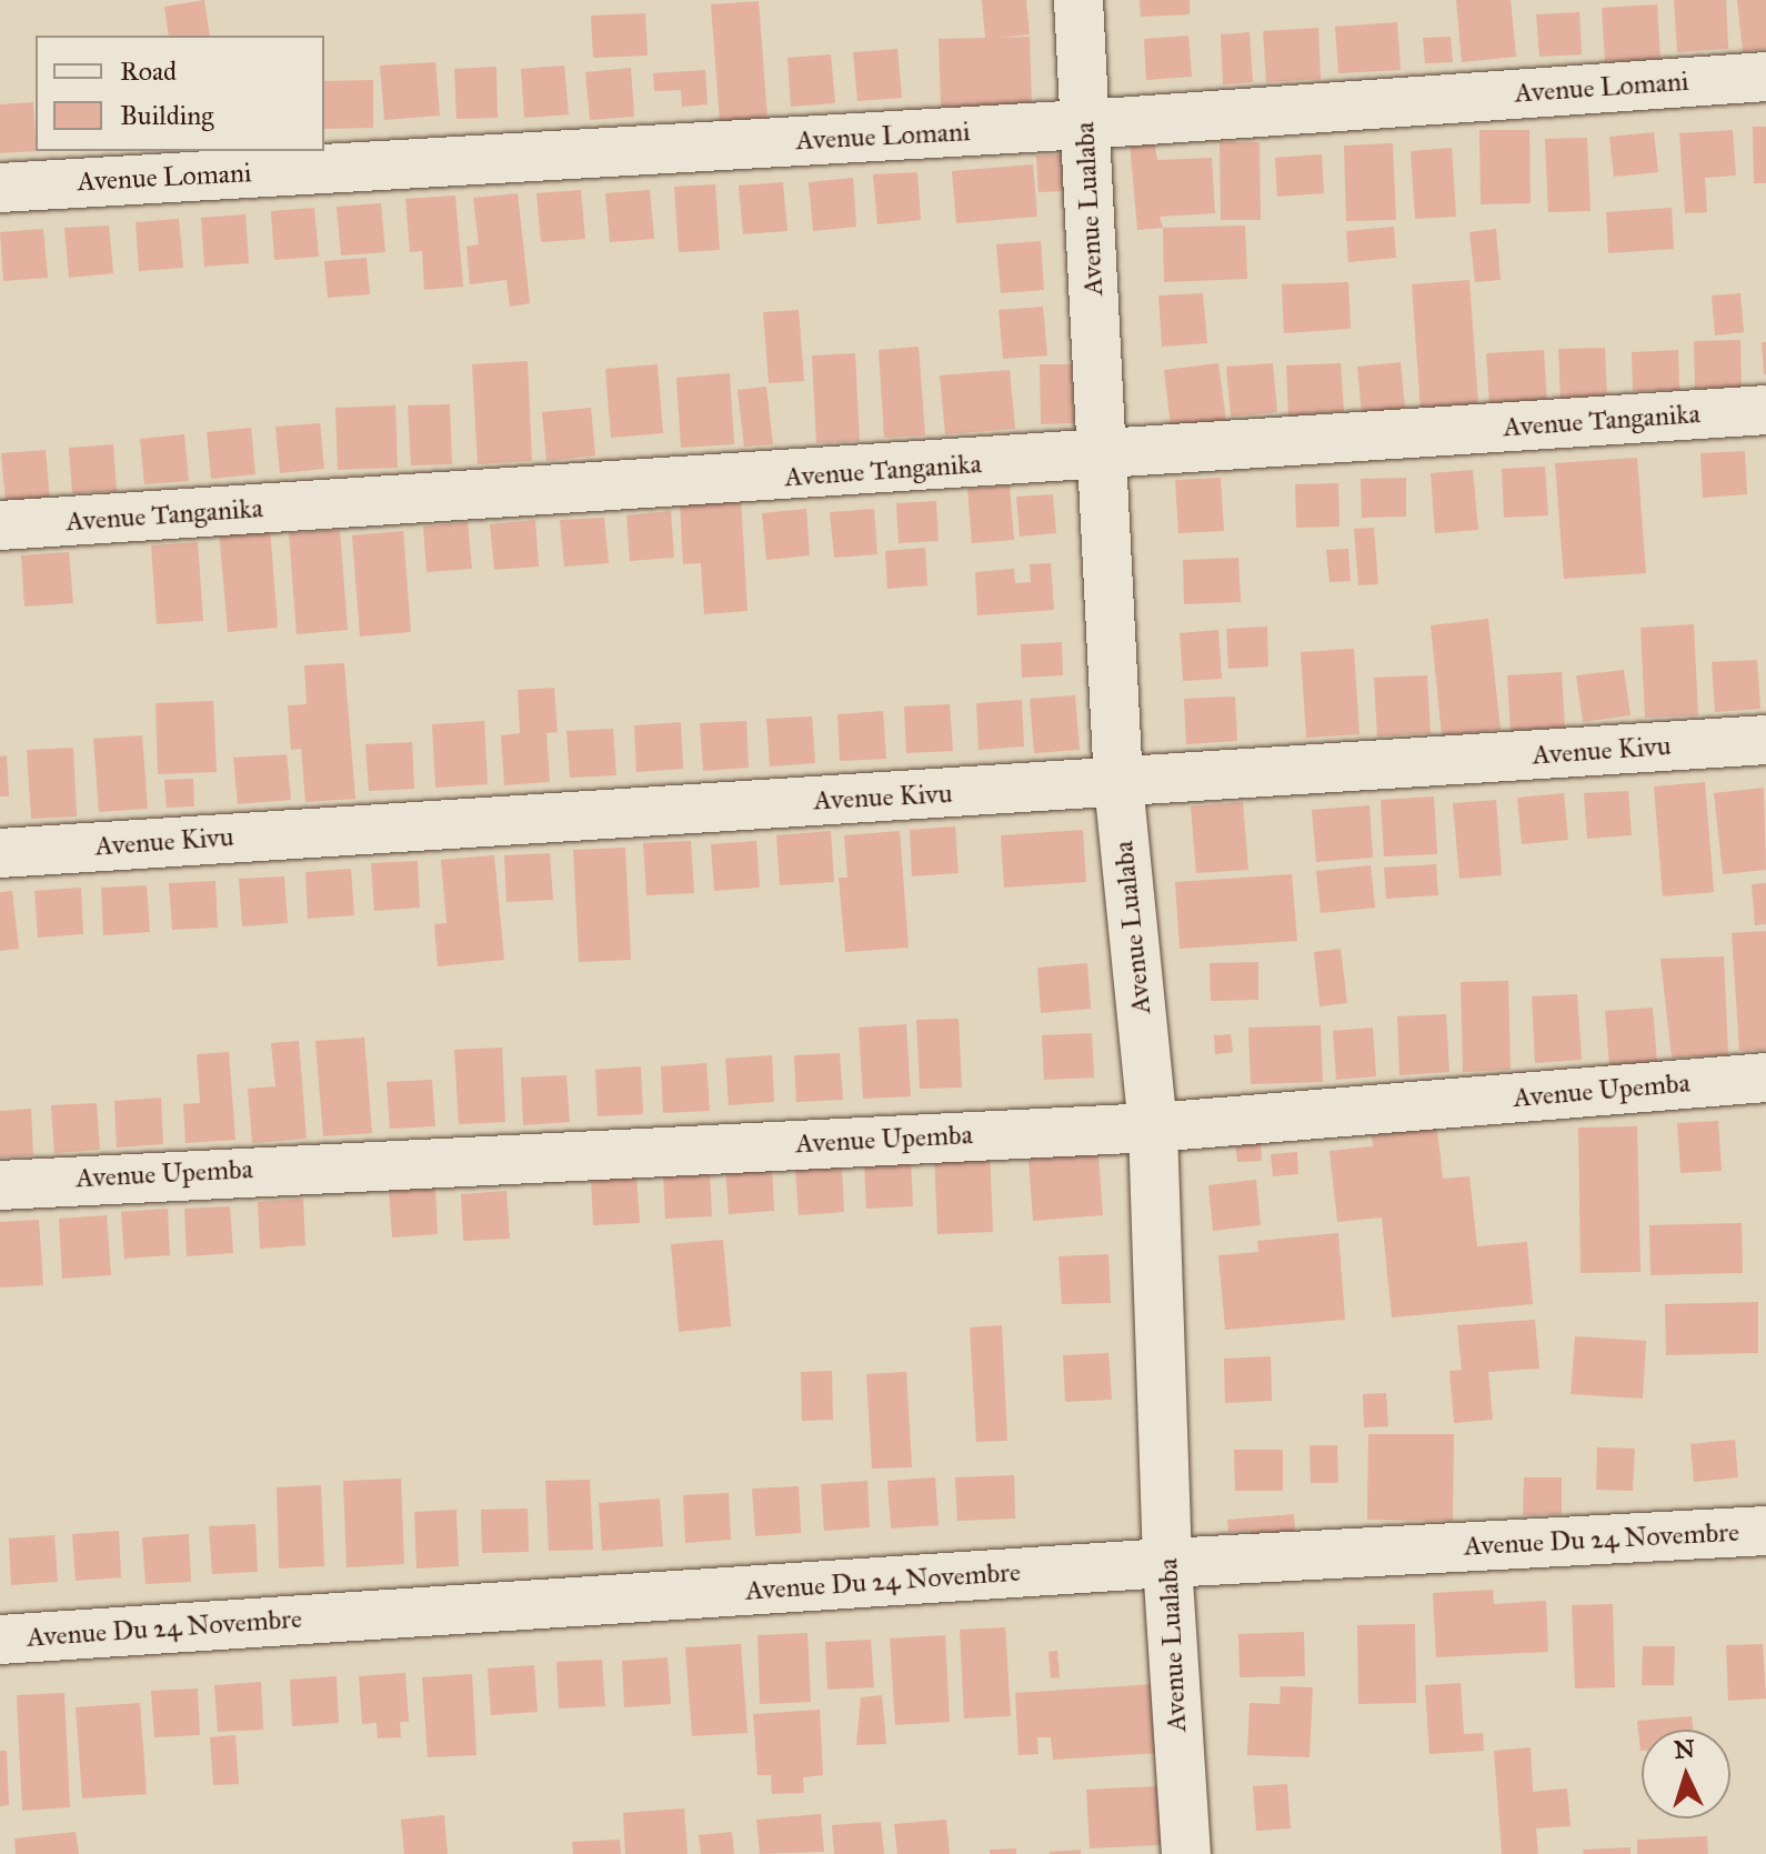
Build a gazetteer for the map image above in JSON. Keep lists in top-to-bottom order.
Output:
{
  "streets": {
    "street": [
      "Avenue Lomani",
      "Avenue Lualaba",
      "Avenue Tanganika",
      "Avenue Kivu",
      "Avenue Upemba",
      "Avenue Du 24 Novembre"
    ]
  },
  "crossings": [
    ["Avenue Lomani", "Avenue Lualaba"],
    ["Avenue Lualaba", "Avenue Tanganika"],
    ["Avenue Lualaba", "Avenue Kivu"],
    ["Avenue Lualaba", "Avenue Upemba"],
    ["Avenue Lualaba", "Avenue Du 24 Novembre"]
  ],
  "legend": ["Road", "Building"],
  "north": "top"
}
